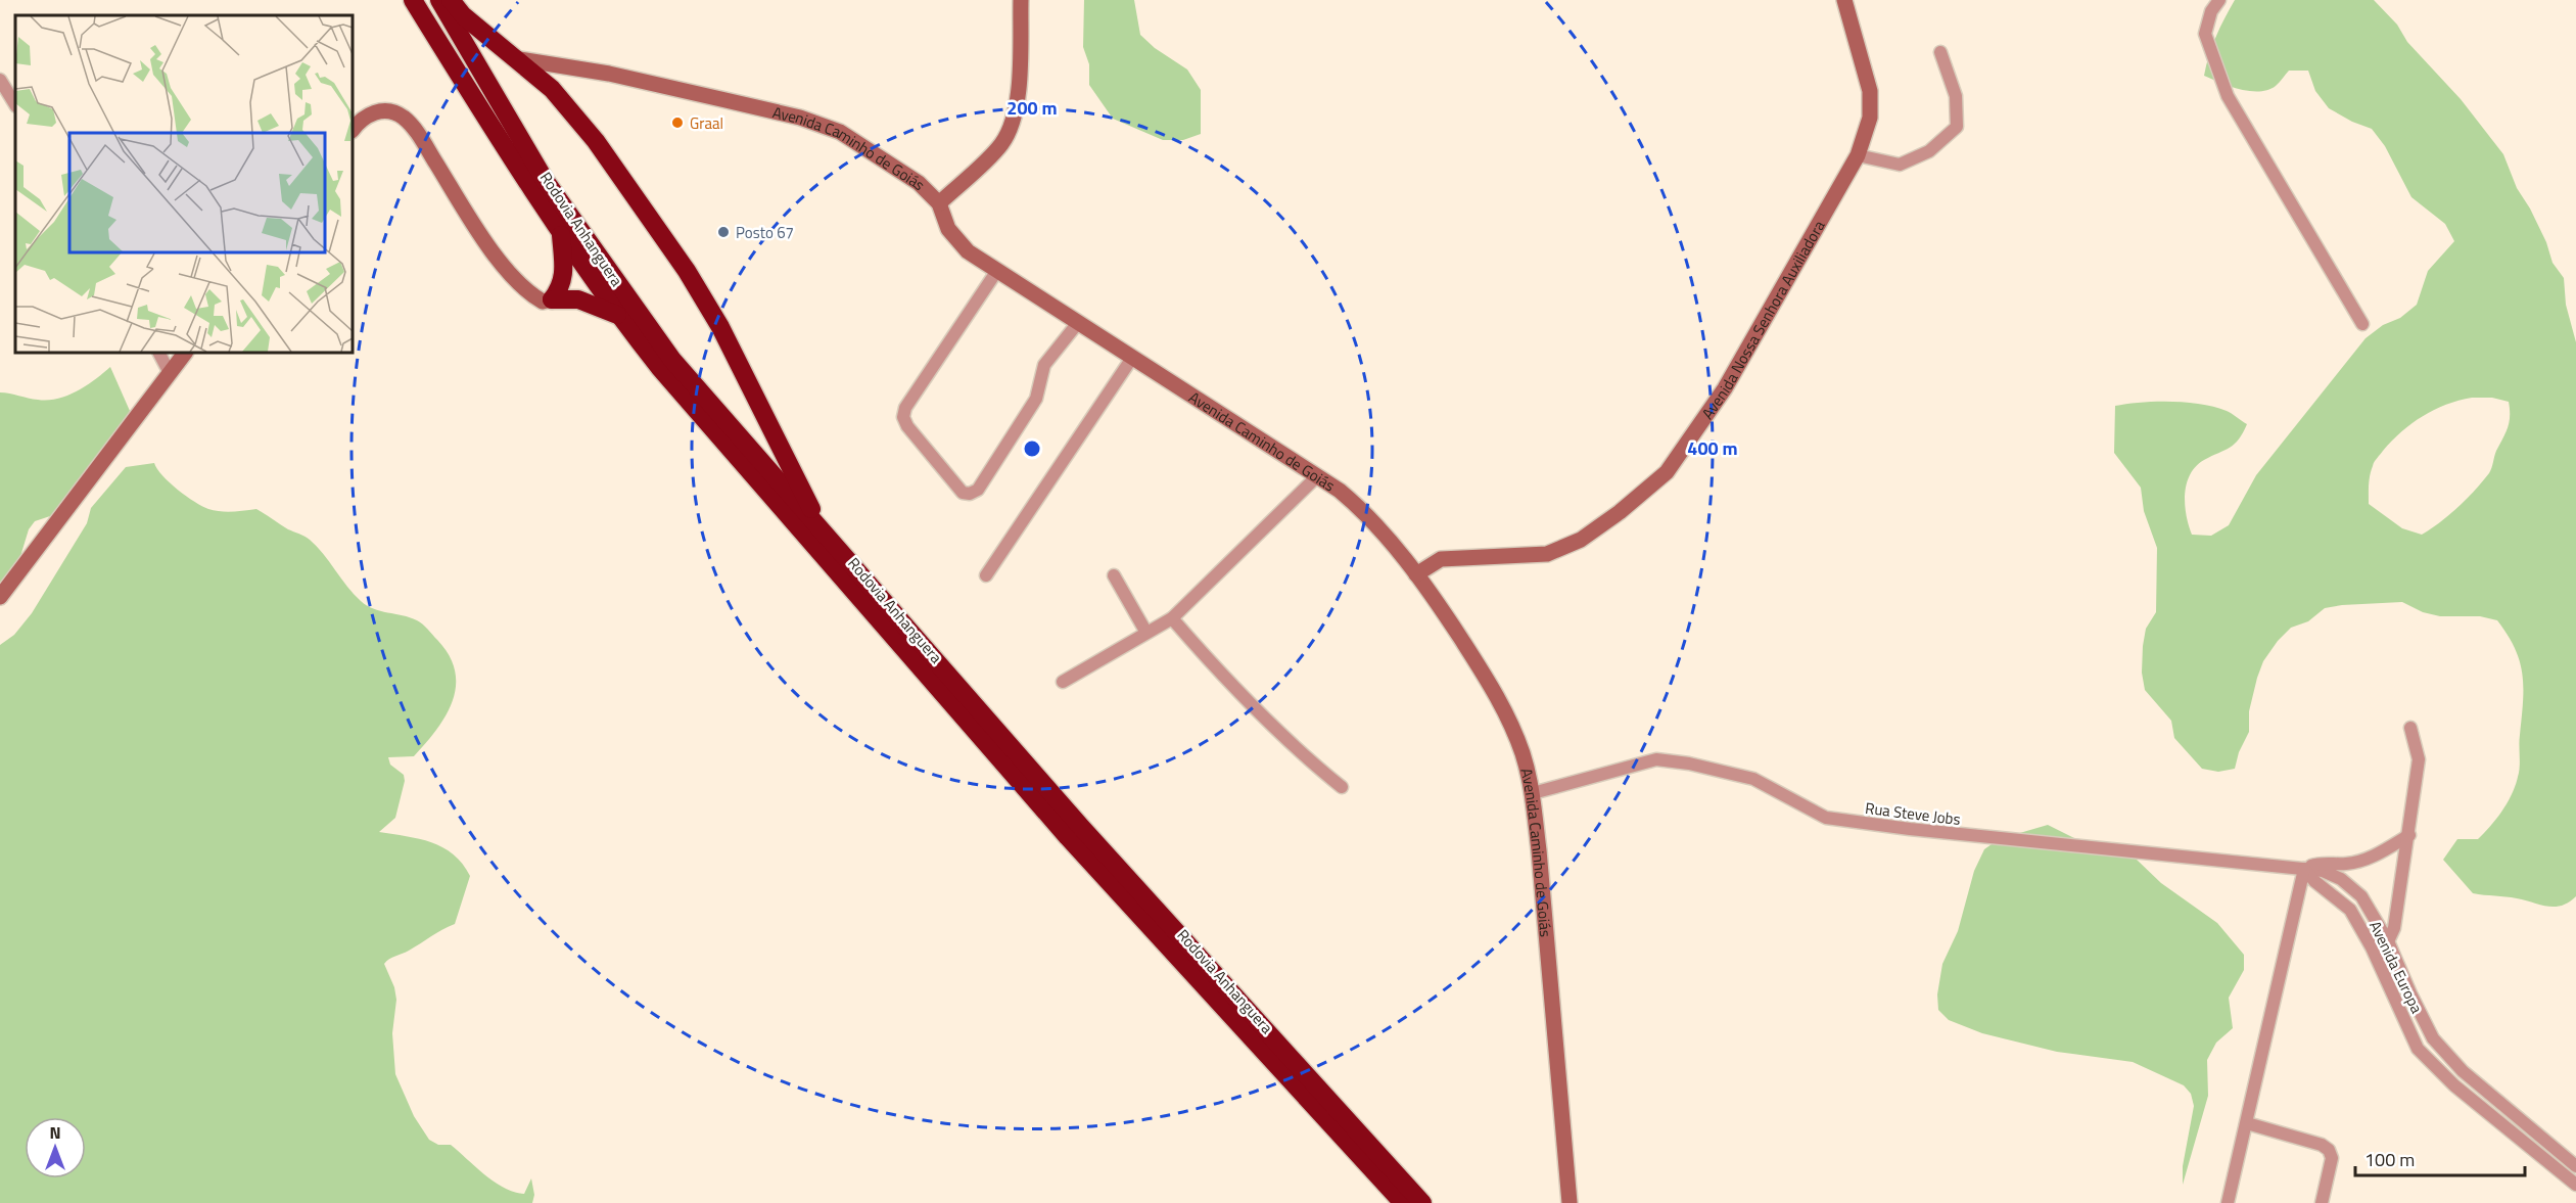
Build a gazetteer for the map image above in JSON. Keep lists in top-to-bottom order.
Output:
{
  "streets": {
    "highway": ["Rodovia Anhanguera"],
    "main road": ["Avenida Caminho de Goiás", "Avenida Nossa Senhora Auxiliadora"],
    "street": ["Rua Steve Jobs", "Avenida Europa"]
  },
  "crossings": [
    ["Avenida Caminho de Goiás", "Avenida Nossa Senhora Auxiliadora"],
    ["Avenida Caminho de Goiás", "Rua Steve Jobs"],
    ["Rua Steve Jobs", "Avenida Europa"]
  ],
  "places": ["Graal", "Posto 67"],
  "scale_bar": "100 m",
  "north": "top",
  "rings": ["200 m", "400 m"]
}
